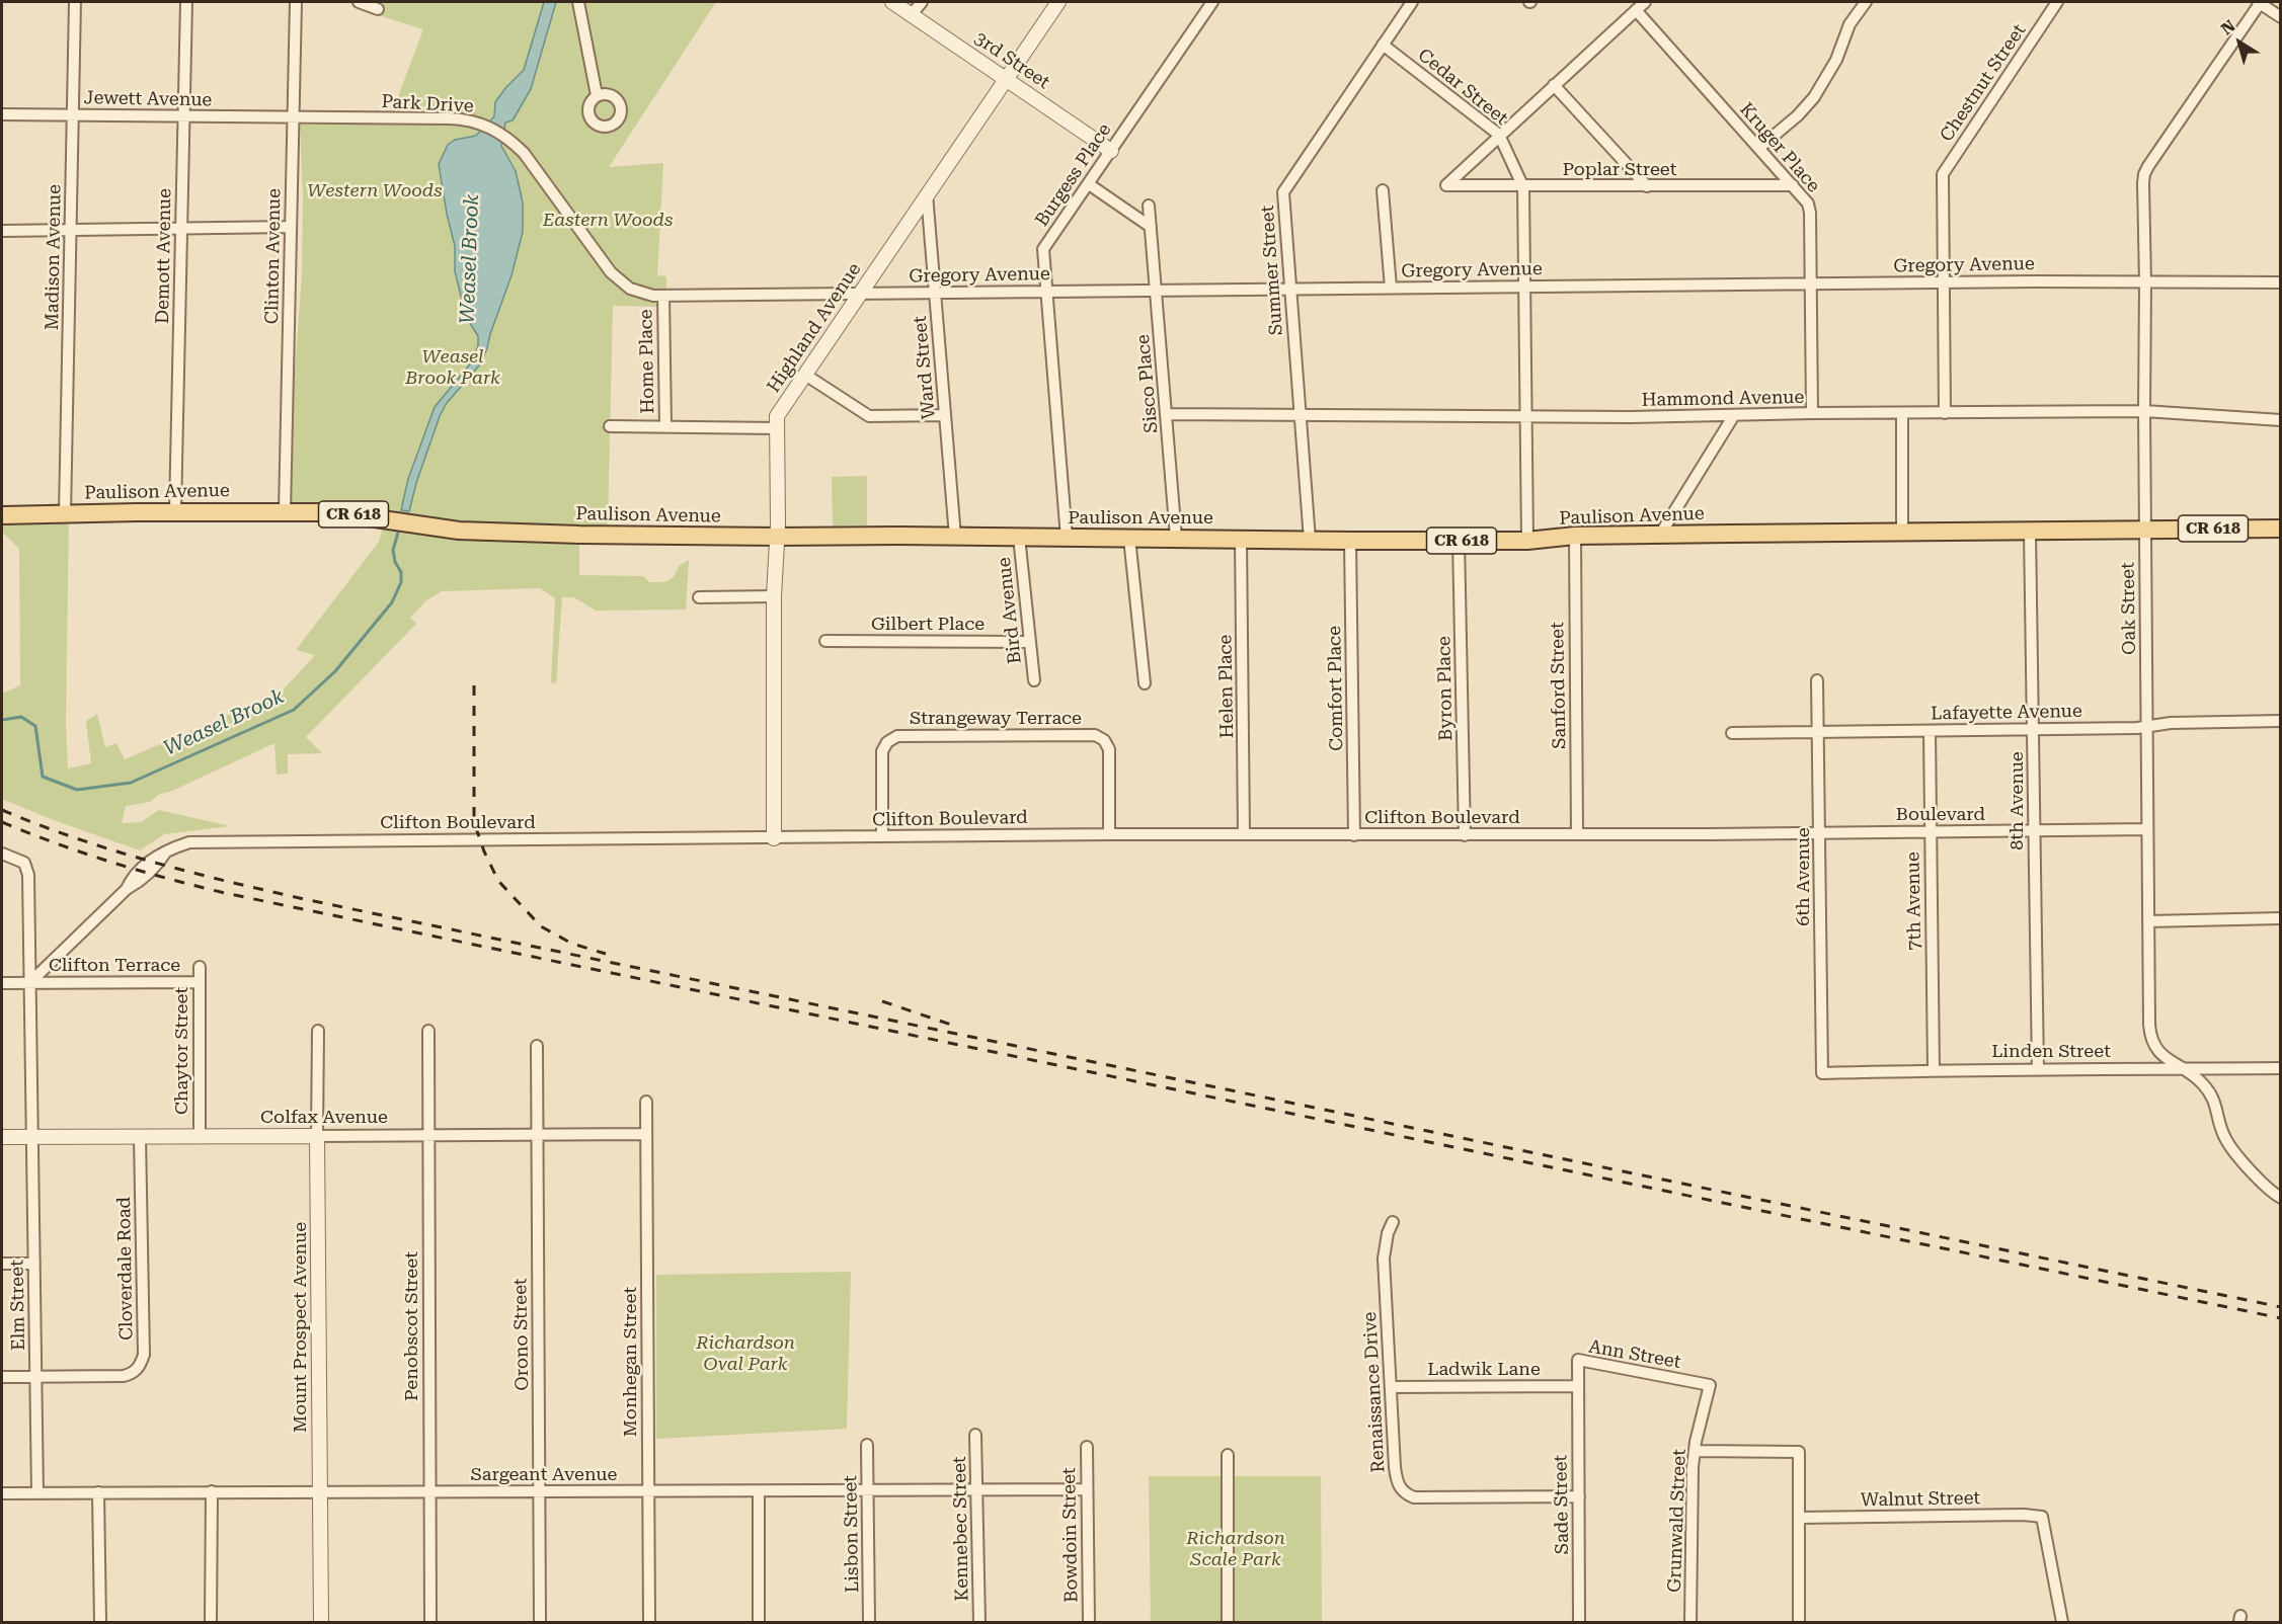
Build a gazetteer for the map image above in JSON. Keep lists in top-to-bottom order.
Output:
{
  "streets": {
    "main road": ["Paulison Avenue", "CR 618"],
    "street": [
      "3rd Street",
      "Chestnut Street",
      "Cedar Street",
      "Jewett Avenue",
      "Park Drive",
      "Kruger Place",
      "Poplar Street",
      "Burgess Place",
      "Demott Avenue",
      "Clinton Avenue",
      "Madison Avenue",
      "Gregory Avenue",
      "Summer Street",
      "Highland Avenue",
      "Home Place",
      "Ward Street",
      "Sisco Place",
      "Hammond Avenue",
      "Oak Street",
      "Bird Avenue",
      "Gilbert Place",
      "Sanford Street",
      "Helen Place",
      "Comfort Place",
      "Byron Place",
      "Lafayette Avenue",
      "Strangeway Terrace",
      "8th Avenue",
      "Boulevard",
      "Clifton Boulevard",
      "6th Avenue",
      "7th Avenue",
      "Clifton Terrace",
      "Chaytor Street",
      "Linden Street",
      "Colfax Avenue",
      "Cloverdale Road",
      "Elm Street",
      "Penobscot Street",
      "Mount Prospect Avenue",
      "Orono Street",
      "Ann Street",
      "Monhegan Street",
      "Ladwik Lane",
      "Renaissance Drive",
      "Sargeant Avenue",
      "Walnut Street",
      "Sade Street",
      "Grunwald Street",
      "Kennebec Street",
      "Lisbon Street",
      "Bowdoin Street"
    ]
  },
  "crossings": [
    ["3rd Street", "Burgess Place"],
    ["3rd Street", "Highland Avenue"],
    ["Chestnut Street", "Gregory Avenue"],
    ["Cedar Street", "Poplar Street"],
    ["Cedar Street", "Gregory Avenue"],
    ["Cedar Street", "Summer Street"],
    ["Cedar Street", "Hammond Avenue"],
    ["Cedar Street", "Paulison Avenue"],
    ["Jewett Avenue", "Park Drive"],
    ["Jewett Avenue", "Demott Avenue"],
    ["Jewett Avenue", "Clinton Avenue"],
    ["Jewett Avenue", "Madison Avenue"],
    ["Park Drive", "Clinton Avenue"],
    ["Park Drive", "Gregory Avenue"],
    ["Park Drive", "Home Place"],
    ["Kruger Place", "Poplar Street"],
    ["Kruger Place", "Gregory Avenue"],
    ["Kruger Place", "Hammond Avenue"],
    ["Burgess Place", "Gregory Avenue"],
    ["Burgess Place", "Paulison Avenue"],
    ["Demott Avenue", "Paulison Avenue"],
    ["Clinton Avenue", "Paulison Avenue"],
    ["Madison Avenue", "Paulison Avenue"],
    ["Gregory Avenue", "Summer Street"],
    ["Gregory Avenue", "Highland Avenue"],
    ["Gregory Avenue", "Home Place"],
    ["Gregory Avenue", "Ward Street"],
    ["Gregory Avenue", "Sisco Place"],
    ["Gregory Avenue", "Oak Street"],
    ["Summer Street", "Hammond Avenue"],
    ["Summer Street", "Paulison Avenue"],
    ["Highland Avenue", "Ward Street"],
    ["Highland Avenue", "Paulison Avenue"],
    ["Highland Avenue", "Clifton Boulevard"],
    ["Ward Street", "Paulison Avenue"],
    ["Sisco Place", "Hammond Avenue"],
    ["Sisco Place", "Paulison Avenue"],
    ["Hammond Avenue", "Oak Street"],
    ["Paulison Avenue", "Oak Street"],
    ["Paulison Avenue", "Bird Avenue"],
    ["Paulison Avenue", "Sanford Street"],
    ["Paulison Avenue", "Helen Place"],
    ["Paulison Avenue", "Comfort Place"],
    ["Paulison Avenue", "Byron Place"],
    ["Paulison Avenue", "8th Avenue"],
    ["Oak Street", "Lafayette Avenue"],
    ["Oak Street", "Boulevard"],
    ["Oak Street", "Linden Street"],
    ["Bird Avenue", "Gilbert Place"],
    ["Sanford Street", "Clifton Boulevard"],
    ["Helen Place", "Clifton Boulevard"],
    ["Comfort Place", "Clifton Boulevard"],
    ["Byron Place", "Clifton Boulevard"],
    ["Lafayette Avenue", "8th Avenue"],
    ["Lafayette Avenue", "6th Avenue"],
    ["Lafayette Avenue", "7th Avenue"],
    ["Strangeway Terrace", "Clifton Boulevard"],
    ["8th Avenue", "Boulevard"],
    ["8th Avenue", "Linden Street"],
    ["Boulevard", "Clifton Boulevard"],
    ["Boulevard", "6th Avenue"],
    ["Boulevard", "7th Avenue"],
    ["Clifton Boulevard", "Clifton Terrace"],
    ["Clifton Boulevard", "Elm Street"],
    ["6th Avenue", "Linden Street"],
    ["7th Avenue", "Linden Street"],
    ["Clifton Terrace", "Chaytor Street"],
    ["Clifton Terrace", "Elm Street"],
    ["Chaytor Street", "Colfax Avenue"],
    ["Colfax Avenue", "Cloverdale Road"],
    ["Colfax Avenue", "Elm Street"],
    ["Colfax Avenue", "Penobscot Street"],
    ["Colfax Avenue", "Mount Prospect Avenue"],
    ["Colfax Avenue", "Orono Street"],
    ["Colfax Avenue", "Monhegan Street"],
    ["Cloverdale Road", "Elm Street"],
    ["Elm Street", "Sargeant Avenue"],
    ["Penobscot Street", "Sargeant Avenue"],
    ["Mount Prospect Avenue", "Sargeant Avenue"],
    ["Orono Street", "Sargeant Avenue"],
    ["Ann Street", "Ladwik Lane"],
    ["Ann Street", "Sade Street"],
    ["Ann Street", "Grunwald Street"],
    ["Monhegan Street", "Sargeant Avenue"],
    ["Ladwik Lane", "Renaissance Drive"],
    ["Ladwik Lane", "Sade Street"],
    ["Renaissance Drive", "Sade Street"],
    ["Sargeant Avenue", "Kennebec Street"],
    ["Sargeant Avenue", "Lisbon Street"],
    ["Sargeant Avenue", "Bowdoin Street"]
  ],
  "water": ["Weasel Brook"],
  "parks": [
    "Western Woods",
    "Eastern Woods",
    "Weasel Brook Park",
    "Richardson Oval Park",
    "Richardson Scale Park"
  ],
  "north": "top left"
}
